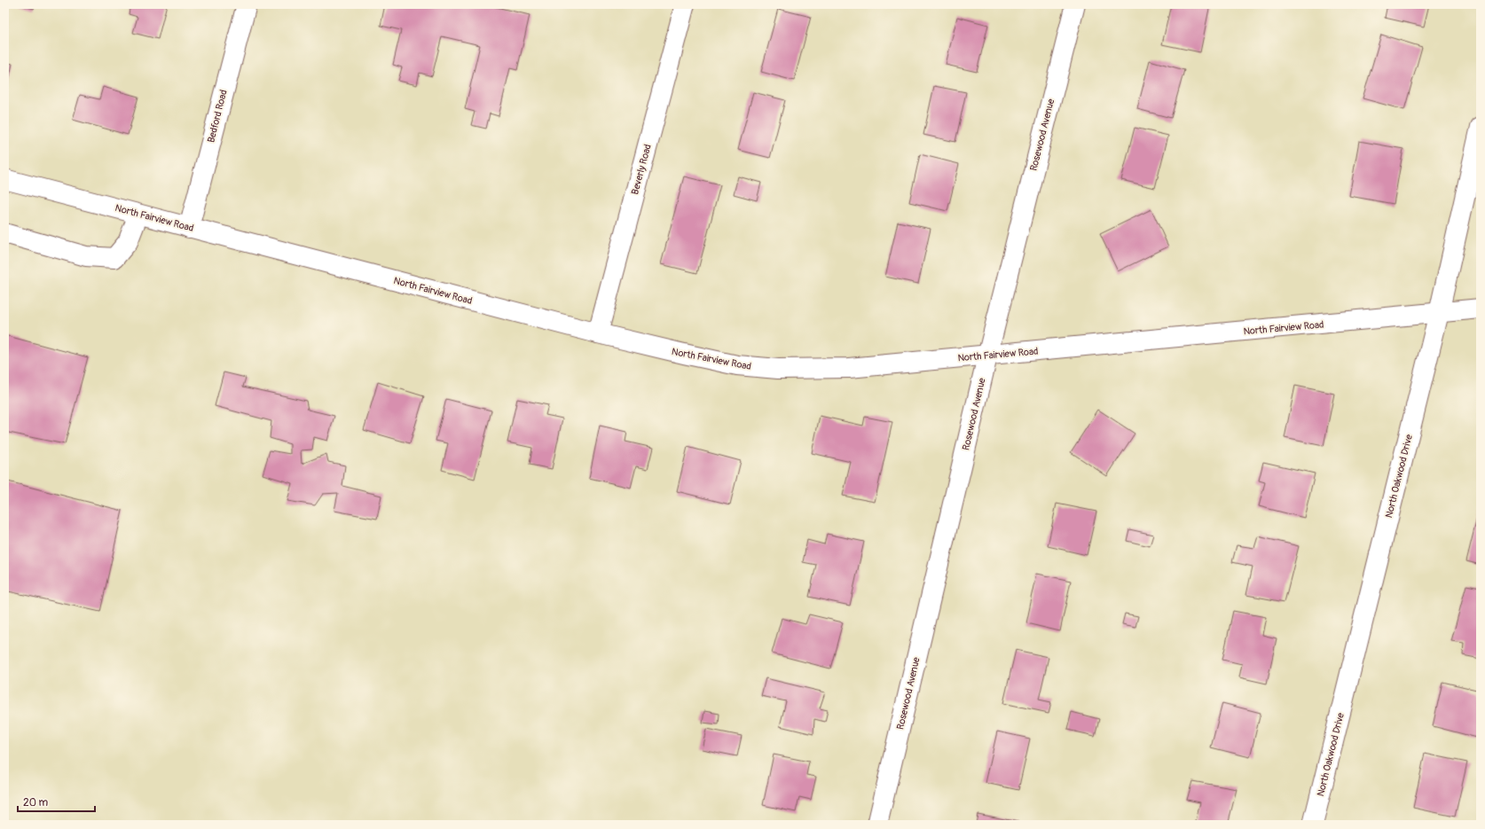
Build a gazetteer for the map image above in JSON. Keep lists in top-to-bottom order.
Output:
{
  "streets": {
    "street": [
      "Bedford Road",
      "Rosewood Avenue",
      "Beverly Road",
      "North Fairview Road",
      "North Oakwood Drive"
    ]
  },
  "crossings": [
    ["Bedford Road", "North Fairview Road"],
    ["Rosewood Avenue", "North Fairview Road"],
    ["Beverly Road", "North Fairview Road"],
    ["North Fairview Road", "North Oakwood Drive"]
  ],
  "scale_bar": "20 m"
}
